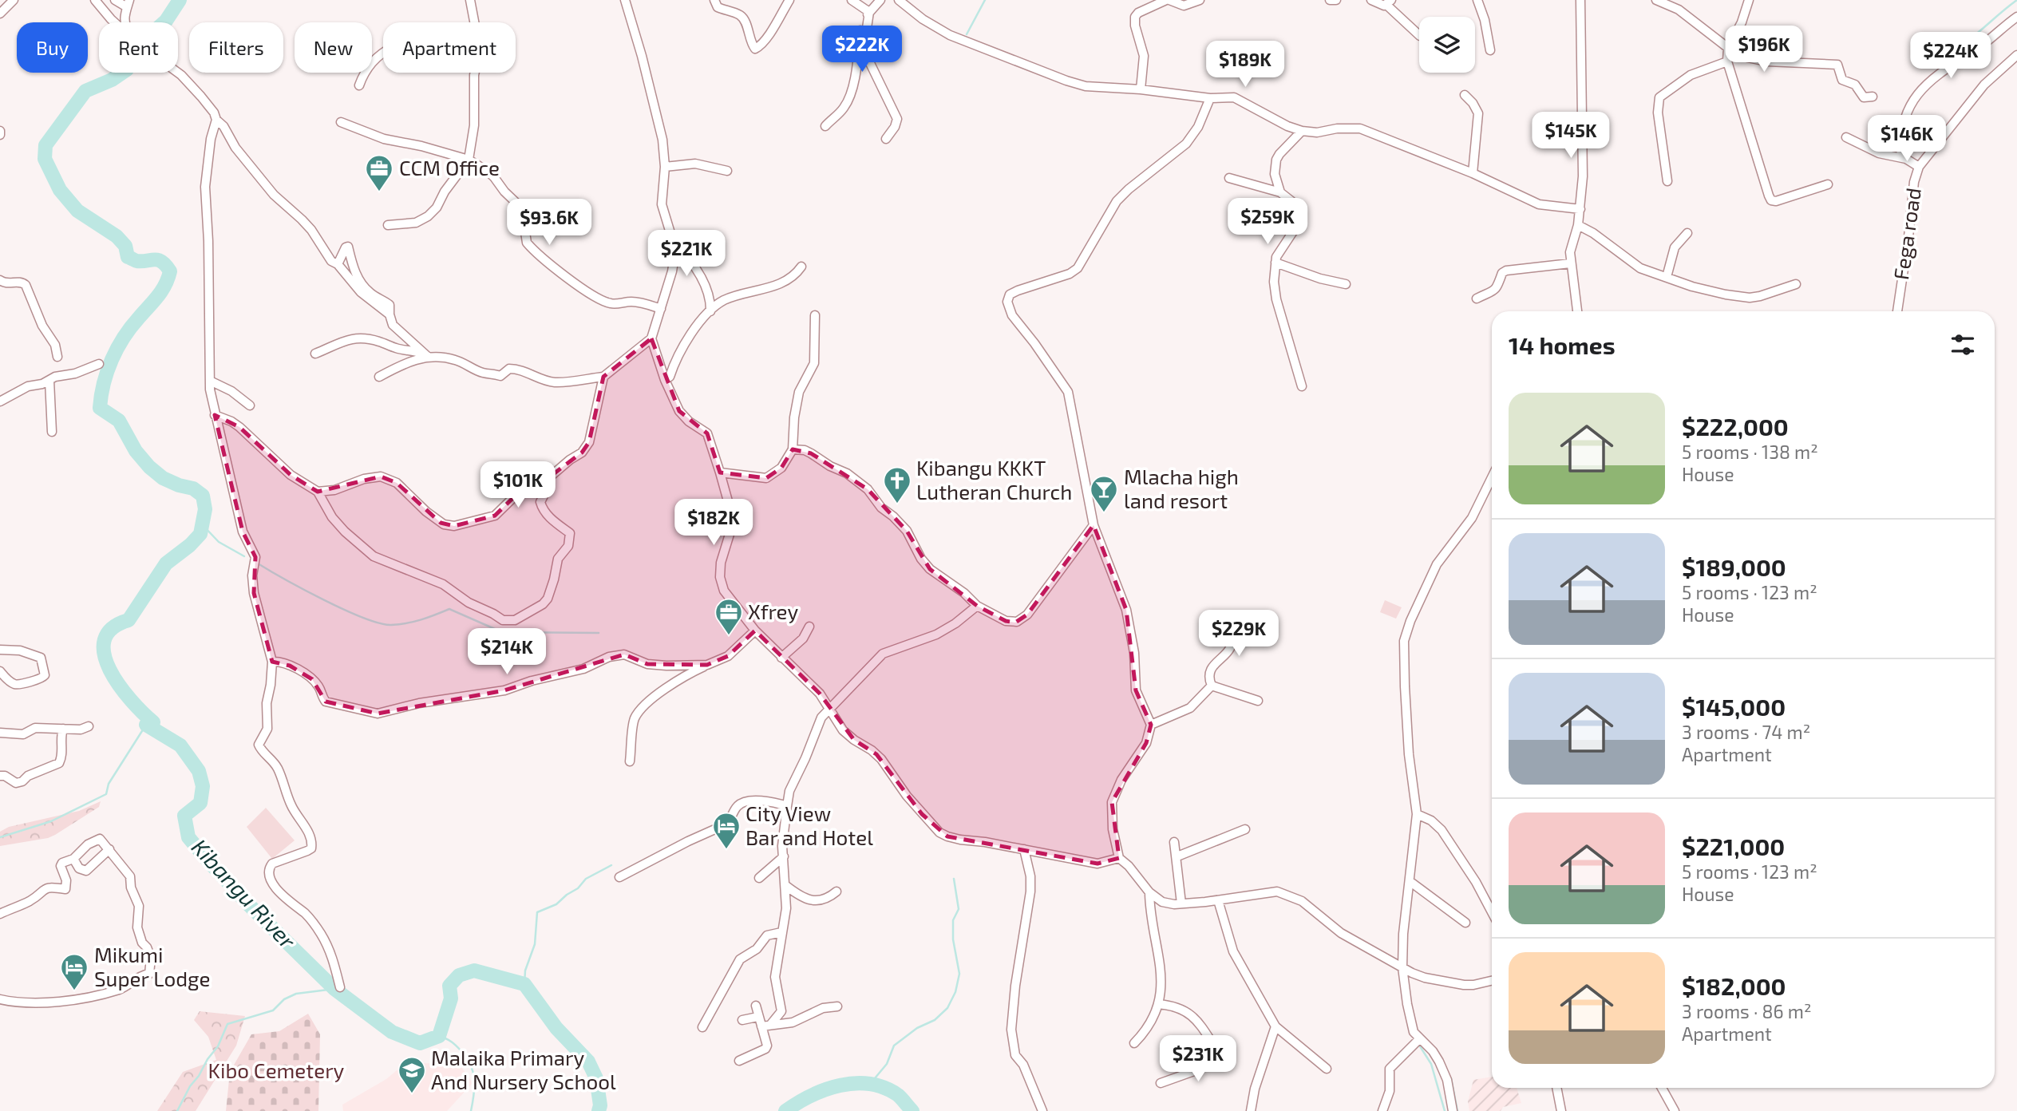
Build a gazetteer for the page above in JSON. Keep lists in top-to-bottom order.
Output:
{
  "streets": {
    "street": ["Fega road"]
  },
  "water": ["Kibangu River"],
  "parks": ["Kibo Cemetery"],
  "places": {
    "office": ["CCM Office", "Xfrey"],
    "church": ["Kibangu KKKT Lutheran Church"],
    "bar": ["Mlacha high land resort"],
    "hotel": ["City View Bar and Hotel", "Mikumi Super Lodge"],
    "school or university": ["Malaika Primary And Nursery School"]
  },
  "page": {
    "chip": [
      "Buy",
      "Rent",
      "Filters",
      "New",
      "Apartment"
    ],
    "price": [
      "$222K",
      "$196K",
      "$224K",
      "$189K",
      "$145K",
      "$146K",
      "$259K",
      "$93.6K",
      "$221K",
      "$101K",
      "$182K",
      "$229K",
      "$214K",
      "$231K"
    ],
    "heading": "14 homes",
    "list": [
      {
        "name": "$222,000",
        "note": "5 rooms · 138 m² · House"
      },
      {
        "name": "$189,000",
        "note": "5 rooms · 123 m² · House"
      },
      {
        "name": "$145,000",
        "note": "3 rooms · 74 m² · Apartment"
      },
      {
        "name": "$221,000",
        "note": "5 rooms · 123 m² · House"
      },
      {
        "name": "$182,000",
        "note": "3 rooms · 86 m² · Apartment"
      }
    ]
  }
}
